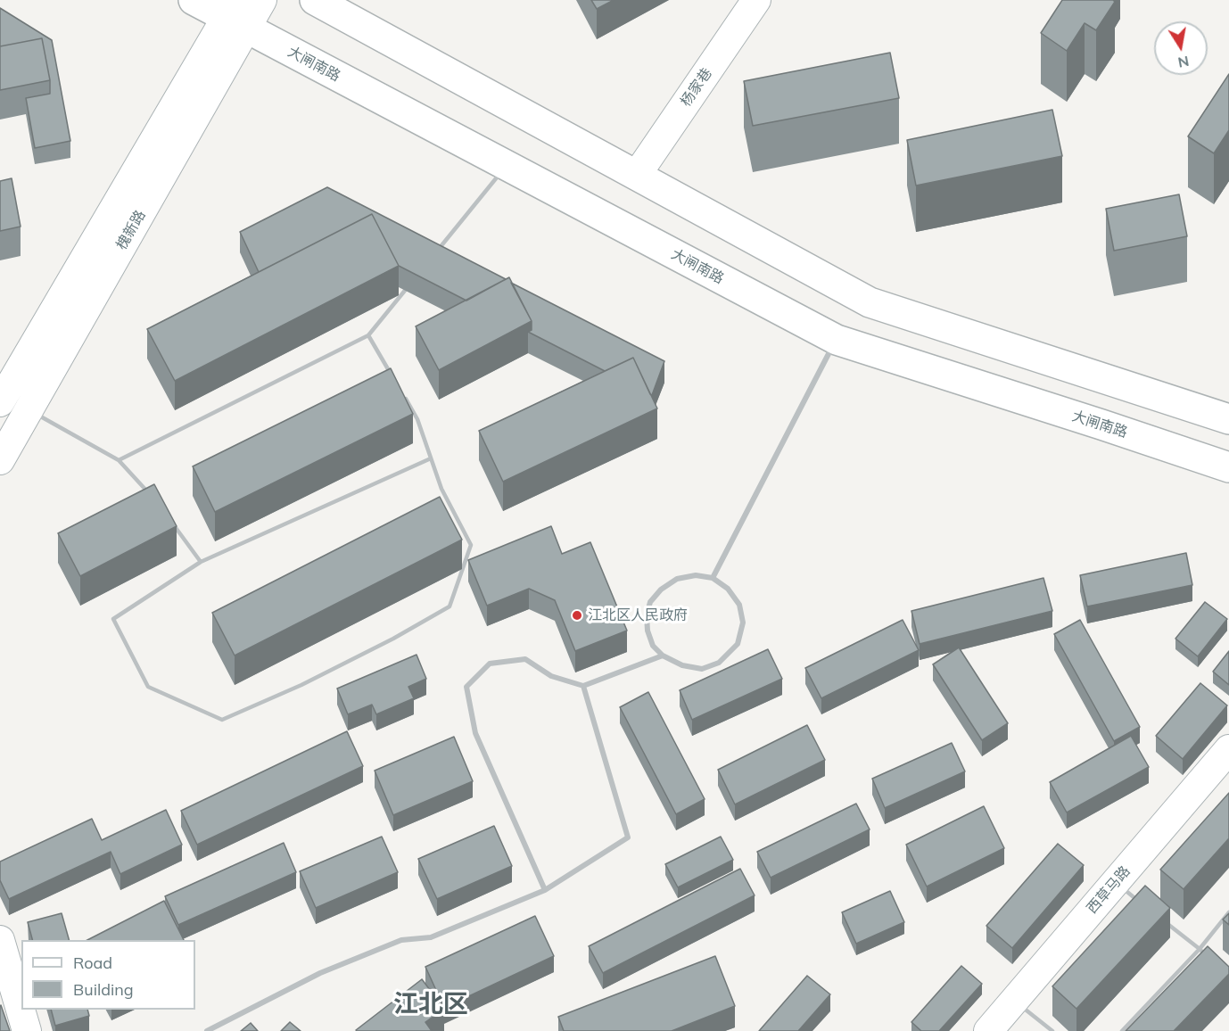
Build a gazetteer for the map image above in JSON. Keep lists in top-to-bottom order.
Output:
{
  "streets": {
    "main road": ["大闸南路"],
    "street": ["杨家巷", "槐新路", "西草马路"]
  },
  "crossings": [
    ["大闸南路", "槐新路"]
  ],
  "districts": ["江北区"],
  "places": ["江北区人民政府"],
  "legend": ["Road", "Building"],
  "north": "bottom"
}
